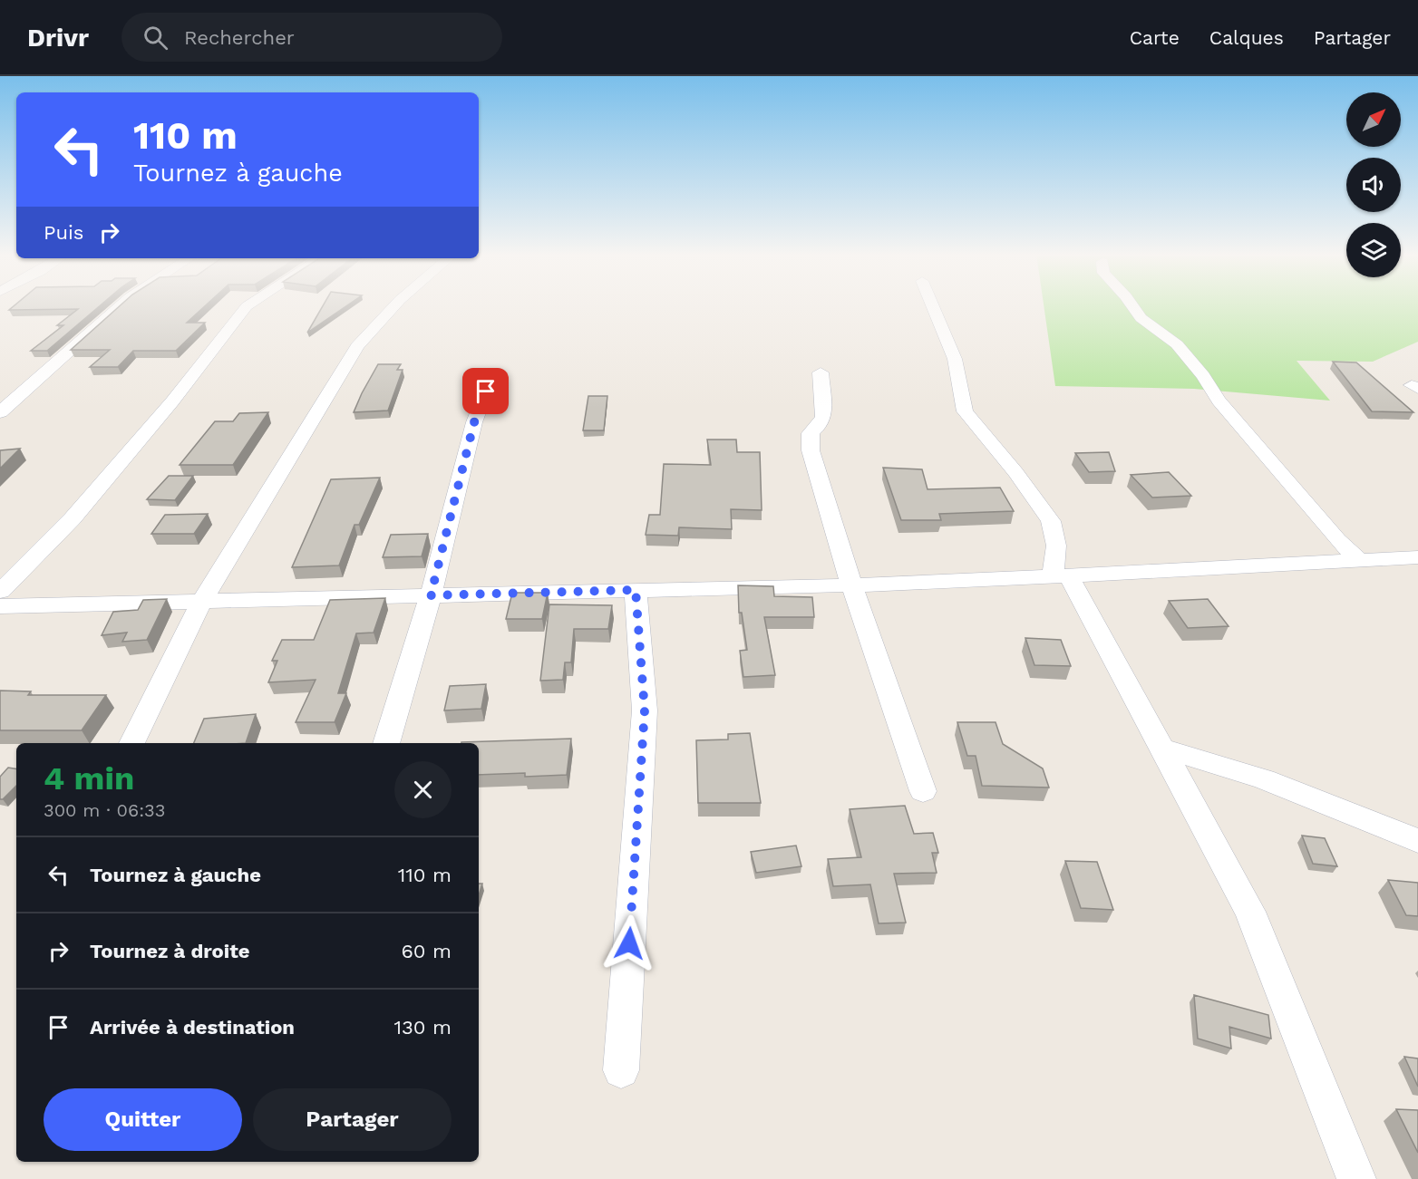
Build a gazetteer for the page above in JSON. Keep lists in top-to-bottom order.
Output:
{
  "north": "top right",
  "page": {
    "header": "Drivr",
    "search": "Rechercher",
    "nav": ["Carte", "Calques", "Partager"],
    "turn": ["110 m", "Tournez à gauche"],
    "then": "Puis",
    "heading": ["4 min", "300 m · 06:33"],
    "list": [
      {
        "name": "Tournez à gauche",
        "value": "110 m"
      },
      {
        "name": "Tournez à droite",
        "value": "60 m"
      },
      {
        "name": "Arrivée à destination",
        "value": "130 m"
      }
    ],
    "buttons": ["Quitter", "Partager"]
  }
}
